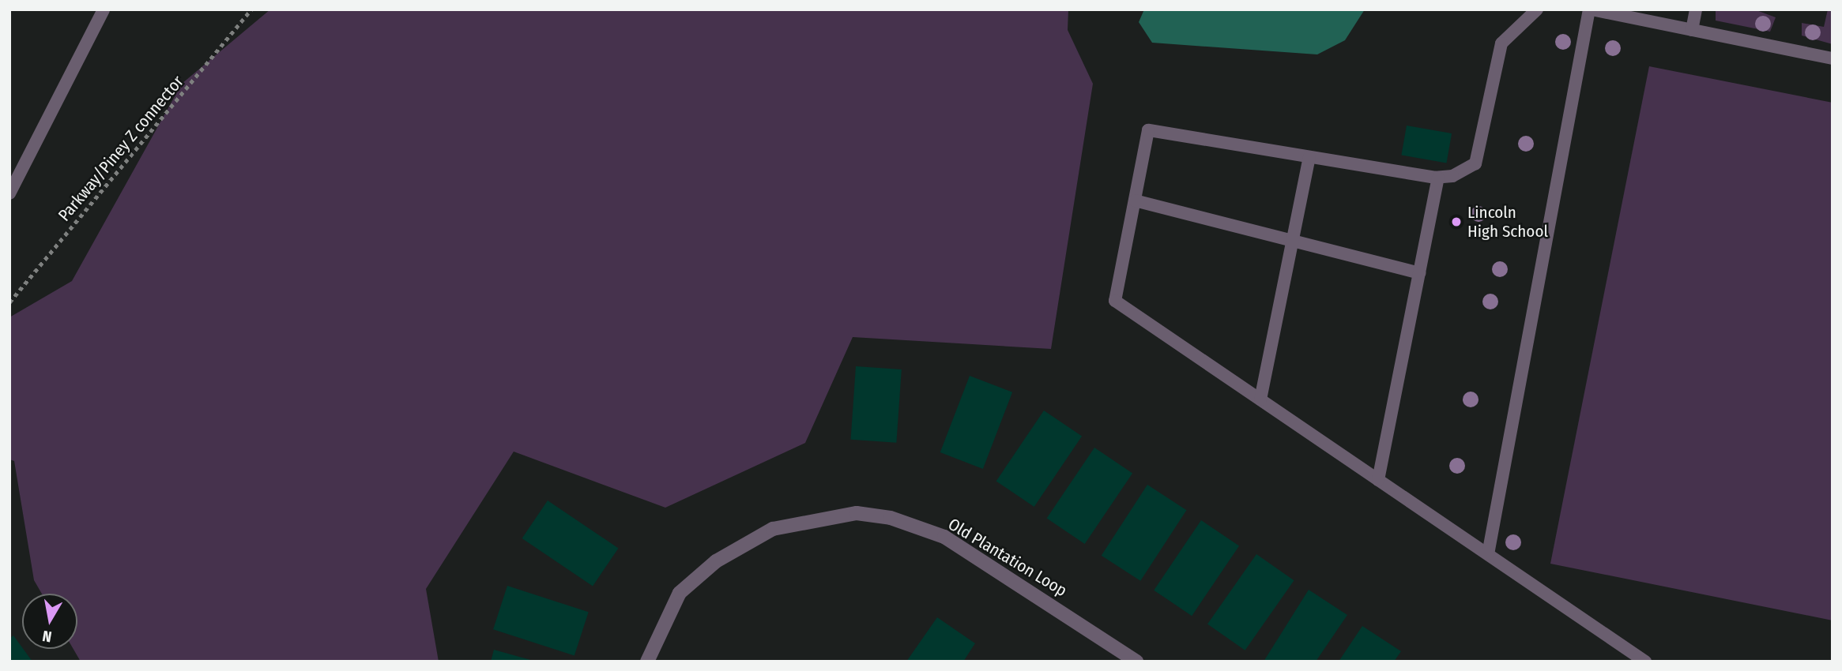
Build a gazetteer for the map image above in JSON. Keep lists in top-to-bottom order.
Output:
{
  "streets": {
    "street": ["Old Plantation Loop"],
    "path": ["Parkway/Piney Z connector"]
  },
  "places": ["Lincoln High School"],
  "north": "bottom"
}
